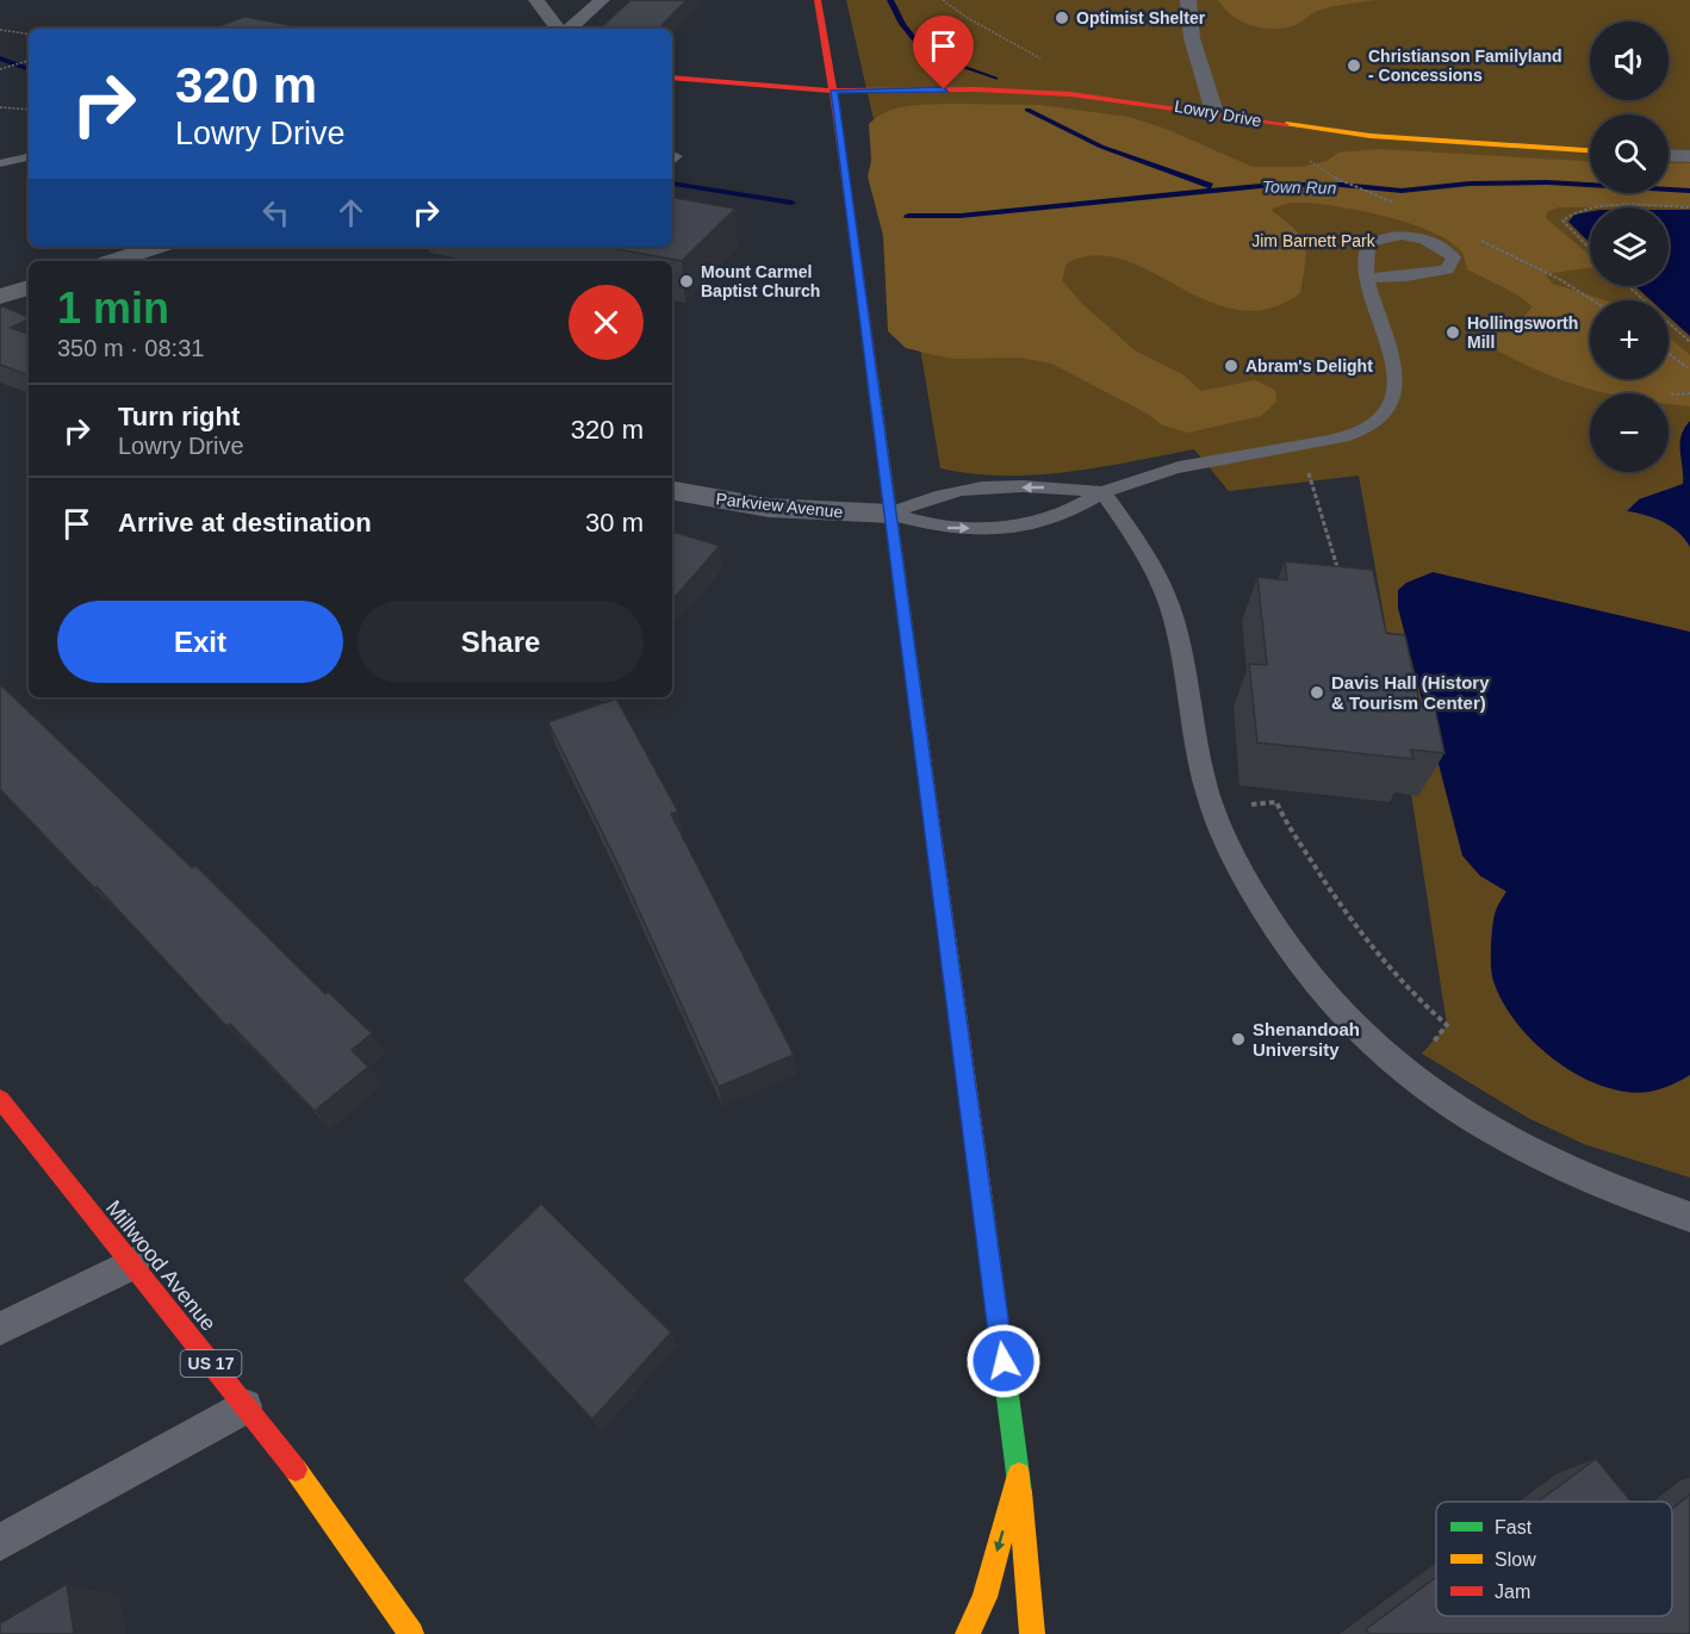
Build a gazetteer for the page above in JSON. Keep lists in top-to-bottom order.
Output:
{
  "streets": {
    "main road": ["Lowry Drive", "Millwood Avenue", "US 17"],
    "street": ["Parkview Avenue"]
  },
  "water": ["Town Run"],
  "parks": ["Jim Barnett Park"],
  "places": [
    "Optimist Shelter",
    "Christianson Familyland - Concessions",
    "Mount Carmel Baptist Church",
    "Hollingsworth Mill",
    "Abram's Delight",
    "Davis Hall (History & Tourism Center)",
    "Shenandoah University"
  ],
  "legend": ["Fast", "Slow", "Jam"],
  "page": {
    "map_buttons": ["+", "−"],
    "turn": ["320 m", "Lowry Drive"],
    "heading": ["1 min", "350 m · 08:31"],
    "list": [
      {
        "name": "Turn right",
        "note": "Lowry Drive",
        "value": "320 m"
      },
      {
        "name": "Arrive at destination",
        "value": "30 m"
      }
    ],
    "buttons": ["Exit", "Share"]
  }
}
